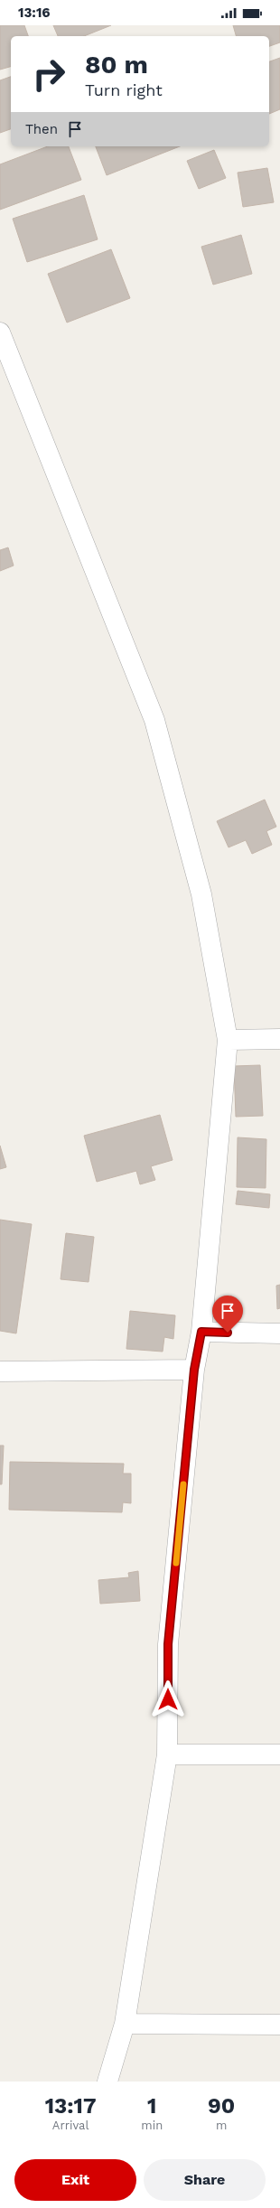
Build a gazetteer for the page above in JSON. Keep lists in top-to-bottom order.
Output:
{
  "page": {
    "status": "13:16",
    "turn": ["80 m", "Turn right"],
    "then": "Then",
    "eta": [
      "13:17",
      "Arrival",
      "1",
      "min",
      "90",
      "m"
    ],
    "buttons": ["Exit", "Share"]
  }
}
